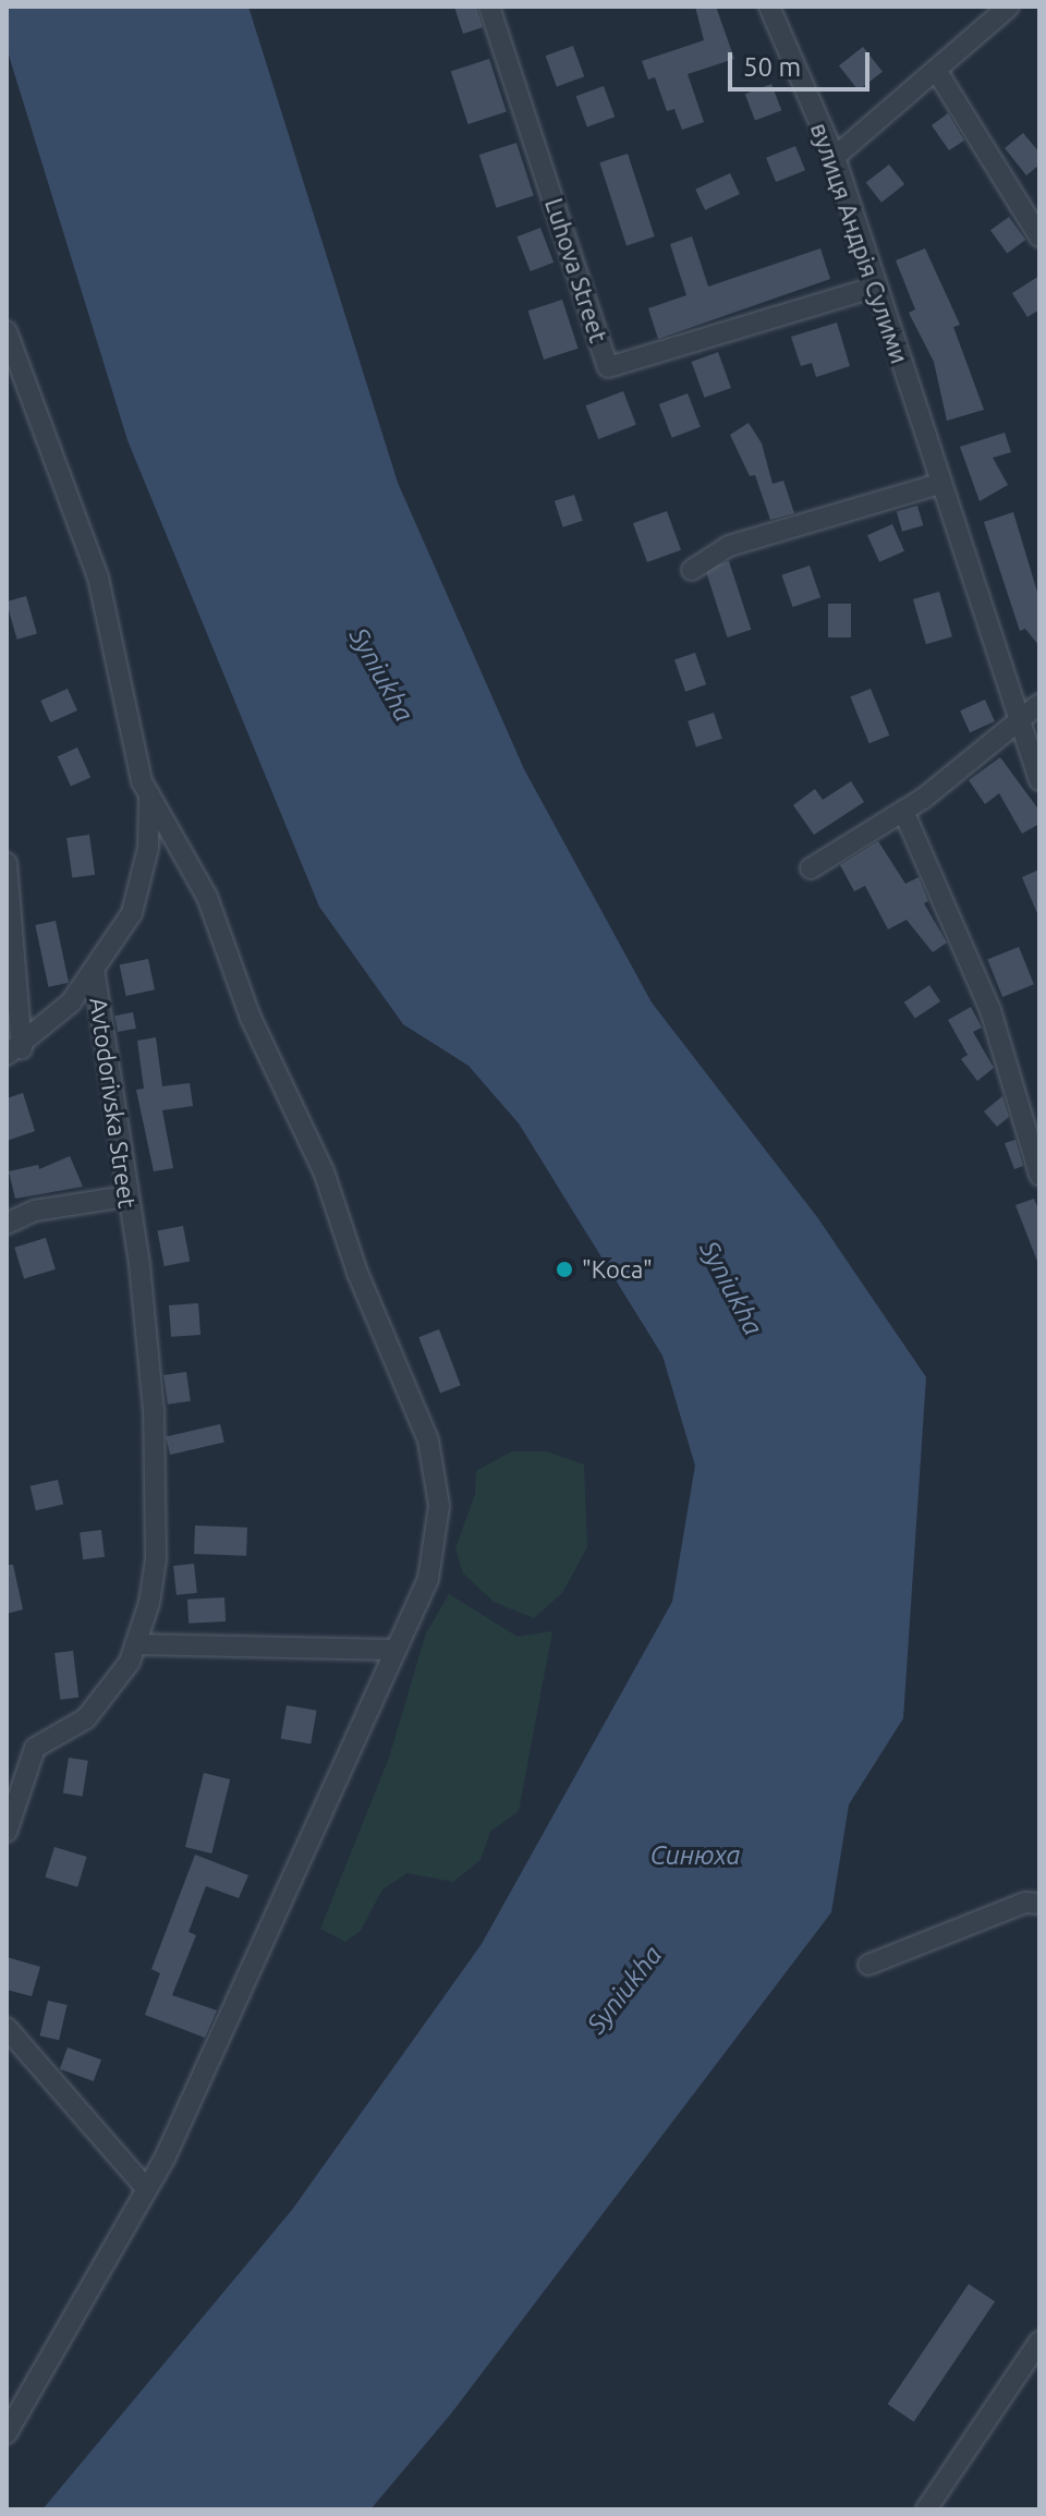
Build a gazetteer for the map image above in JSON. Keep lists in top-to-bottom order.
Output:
{
  "streets": {
    "street": ["вулиця Андрія Сулими", "Luhova Street", "Avtodorivska Street"]
  },
  "crossings": [
    ["вулиця Андрія Сулими", "Luhova Street"]
  ],
  "water": ["Syniukha", "Синюха"],
  "places": ["\"Коса\""],
  "scale_bar": "50 m"
}
